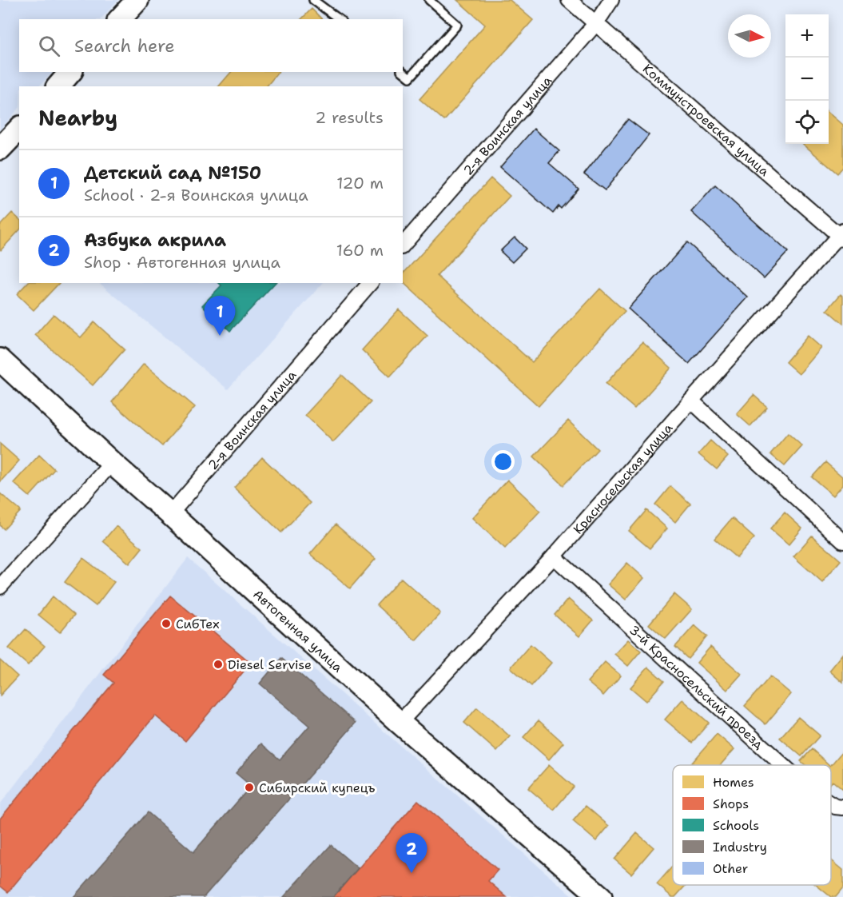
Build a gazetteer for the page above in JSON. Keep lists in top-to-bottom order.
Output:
{
  "streets": {
    "street": [
      "Коммунстроевская улица",
      "2-я Воинская улица",
      "Красносельская улица",
      "Автогенная улица",
      "3-й Красносельский проезд"
    ]
  },
  "crossings": [
    ["Коммунстроевская улица", "2-я Воинская улица"],
    ["Коммунстроевская улица", "Красносельская улица"],
    ["2-я Воинская улица", "Автогенная улица"],
    ["Красносельская улица", "Автогенная улица"],
    ["Красносельская улица", "3-й Красносельский проезд"]
  ],
  "places": ["СибТех", "Diesel Servise", "Сибирский купецъ"],
  "legend": [
    "Homes",
    "Shops",
    "Schools",
    "Industry",
    "Other"
  ],
  "north": "right",
  "page": {
    "map_buttons": ["+", "−"],
    "search": "Search here",
    "heading": ["Nearby", "2 results"],
    "list": [
      {
        "mark": "1",
        "name": "Детский сад №150",
        "note": "School · 2-я Воинская улица",
        "value": "120 m"
      },
      {
        "mark": "2",
        "name": "Азбука акрила",
        "note": "Shop · Автогенная улица",
        "value": "160 m"
      }
    ],
    "pins": ["1", "2"]
  }
}
